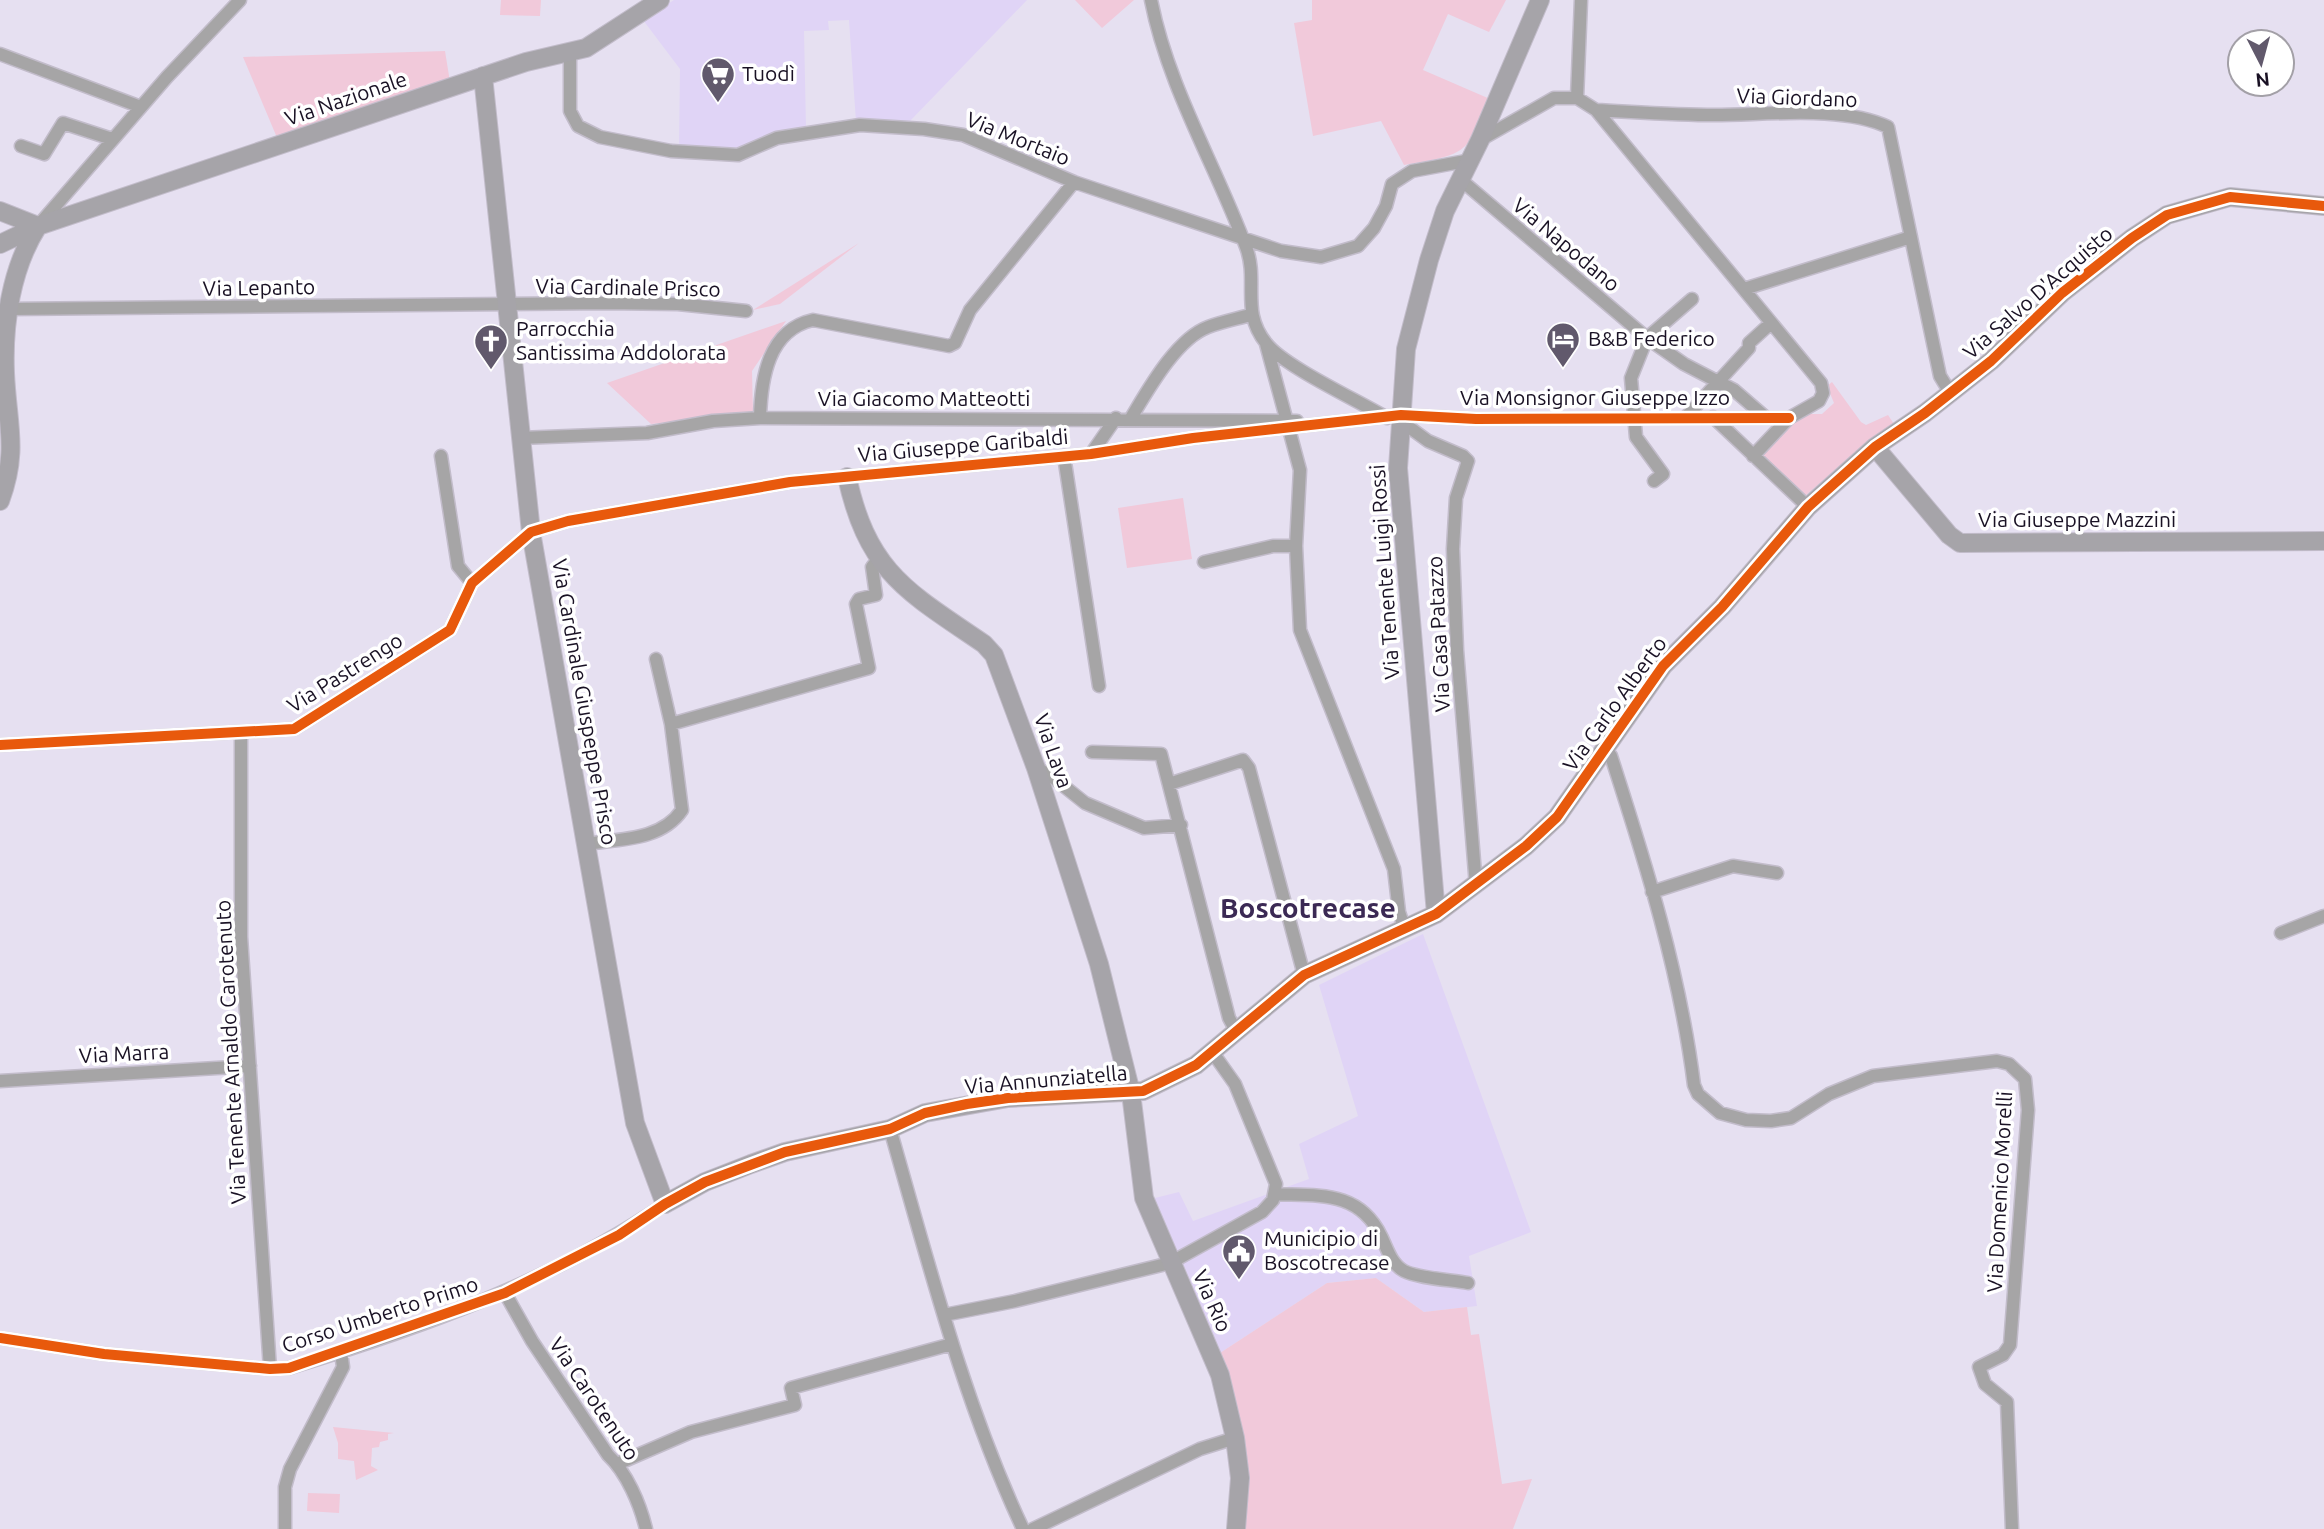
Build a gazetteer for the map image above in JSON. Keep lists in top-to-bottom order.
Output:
{
  "streets": {
    "street": [
      "Via Giordano",
      "Via Nazionale",
      "Via Mortaio",
      "Via Napodano",
      "Via Lepanto",
      "Via Cardinale Prisco",
      "Via Salvo D'Acquisto",
      "Via Monsignor Giuseppe Izzo",
      "Via Giacomo Matteotti",
      "Via Giuseppe Garibaldi",
      "Via Giuseppe Mazzini",
      "Via Tenente Luigi Rossi",
      "Via Casa Patazzo",
      "Via Pastrengo",
      "Via Cardinale Giuspeppe Prisco",
      "Via Carlo Alberto",
      "Via Lava",
      "Via Tenente Arnaldo Carotenuto",
      "Via Marra",
      "Via Annunziatella",
      "Via Domenico Morelli",
      "Via Rio",
      "Corso Umberto Primo",
      "Via Carotenuto"
    ]
  },
  "crossings": [
    ["Via Giordano", "Via Salvo D'Acquisto"],
    ["Via Nazionale", "Via Mortaio"],
    ["Via Nazionale", "Via Cardinale Giuspeppe Prisco"],
    ["Via Mortaio", "Via Tenente Luigi Rossi"],
    ["Via Napodano", "Via Monsignor Giuseppe Izzo"],
    ["Via Napodano", "Via Tenente Luigi Rossi"],
    ["Via Lepanto", "Via Cardinale Prisco"],
    ["Via Lepanto", "Via Cardinale Giuspeppe Prisco"],
    ["Via Cardinale Prisco", "Via Cardinale Giuspeppe Prisco"],
    ["Via Salvo D'Acquisto", "Via Giuseppe Mazzini"],
    ["Via Salvo D'Acquisto", "Via Carlo Alberto"],
    ["Via Monsignor Giuseppe Izzo", "Via Giacomo Matteotti"],
    ["Via Monsignor Giuseppe Izzo", "Via Tenente Luigi Rossi"],
    ["Via Monsignor Giuseppe Izzo", "Via Casa Patazzo"],
    ["Via Giacomo Matteotti", "Via Giuseppe Garibaldi"],
    ["Via Giacomo Matteotti", "Via Tenente Luigi Rossi"],
    ["Via Giacomo Matteotti", "Via Casa Patazzo"],
    ["Via Giacomo Matteotti", "Via Cardinale Giuspeppe Prisco"],
    ["Via Giuseppe Garibaldi", "Via Pastrengo"],
    ["Via Giuseppe Garibaldi", "Via Cardinale Giuspeppe Prisco"],
    ["Via Giuseppe Garibaldi", "Via Lava"],
    ["Via Giuseppe Mazzini", "Via Carlo Alberto"],
    ["Via Tenente Luigi Rossi", "Via Casa Patazzo"],
    ["Via Tenente Luigi Rossi", "Via Carlo Alberto"],
    ["Via Tenente Luigi Rossi", "Via Annunziatella"],
    ["Via Casa Patazzo", "Via Carlo Alberto"],
    ["Via Pastrengo", "Via Cardinale Giuspeppe Prisco"],
    ["Via Pastrengo", "Via Tenente Arnaldo Carotenuto"],
    ["Via Cardinale Giuspeppe Prisco", "Via Annunziatella"],
    ["Via Cardinale Giuspeppe Prisco", "Corso Umberto Primo"],
    ["Via Carlo Alberto", "Via Annunziatella"],
    ["Via Carlo Alberto", "Via Domenico Morelli"],
    ["Via Lava", "Via Annunziatella"],
    ["Via Lava", "Via Rio"],
    ["Via Tenente Arnaldo Carotenuto", "Via Marra"],
    ["Via Tenente Arnaldo Carotenuto", "Corso Umberto Primo"],
    ["Via Annunziatella", "Via Rio"],
    ["Via Annunziatella", "Corso Umberto Primo"],
    ["Corso Umberto Primo", "Via Carotenuto"]
  ],
  "districts": ["Boscotrecase"],
  "places": {
    "supermarket": ["Tuodì"],
    "hotel": ["B&B Federico"],
    "church": ["Parrocchia Santissima Addolorata"],
    "public building": ["Municipio di Boscotrecase"]
  },
  "north": "bottom"
}
